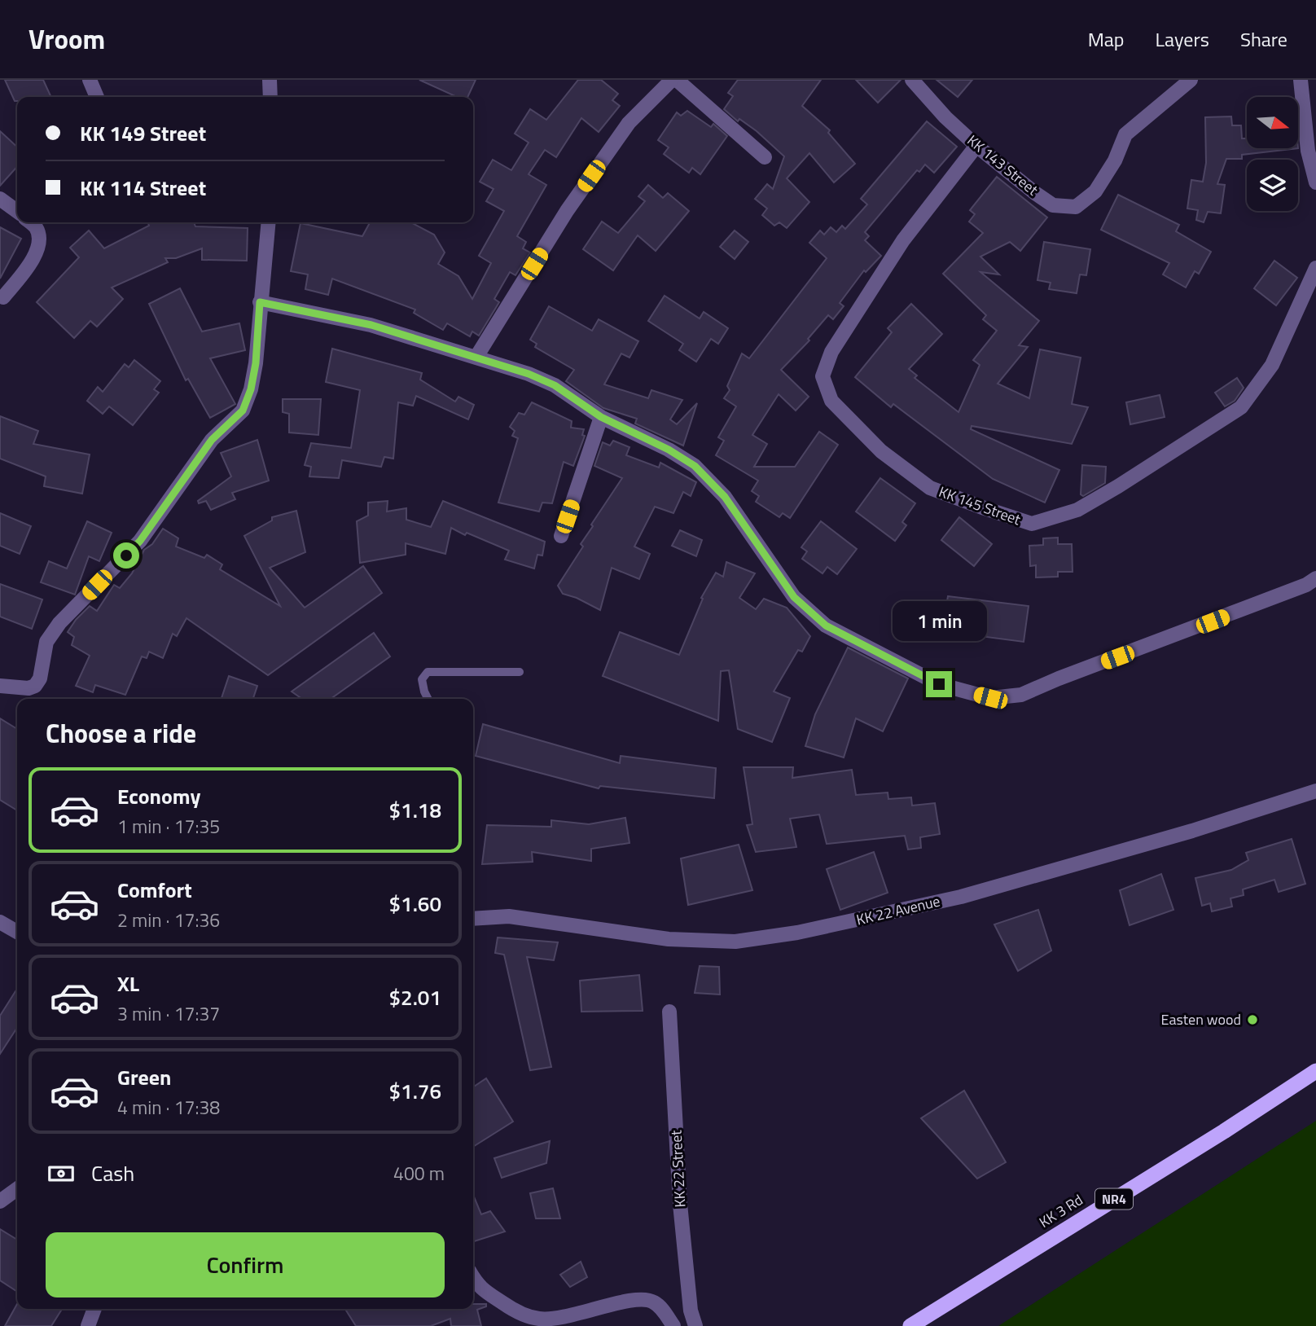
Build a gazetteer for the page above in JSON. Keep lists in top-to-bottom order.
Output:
{
  "streets": {
    "highway": ["NR4", "KK 3 Rd"],
    "street": [
      "KK 143 Street",
      "KK 145 Street",
      "KK 22 Avenue",
      "KK 22 Street"
    ]
  },
  "crossings": [
    ["KK 143 Street", "KK 145 Street"]
  ],
  "places": ["Easten wood"],
  "north": "right",
  "page": {
    "header": "Vroom",
    "nav": ["Map", "Layers", "Share"],
    "banner": ["KK 149 Street", "KK 114 Street"],
    "bubble": "1 min",
    "heading": "Choose a ride",
    "list": [
      {
        "name": "Economy",
        "note": "1 min · 17:35",
        "value": "$1.18"
      },
      {
        "name": "Comfort",
        "note": "2 min · 17:36",
        "value": "$1.60"
      },
      {
        "name": "XL",
        "note": "3 min · 17:37",
        "value": "$2.01"
      },
      {
        "name": "Green",
        "note": "4 min · 17:38",
        "value": "$1.76"
      }
    ],
    "pay": ["Cash", "400 m"],
    "buttons": "Confirm"
  }
}
